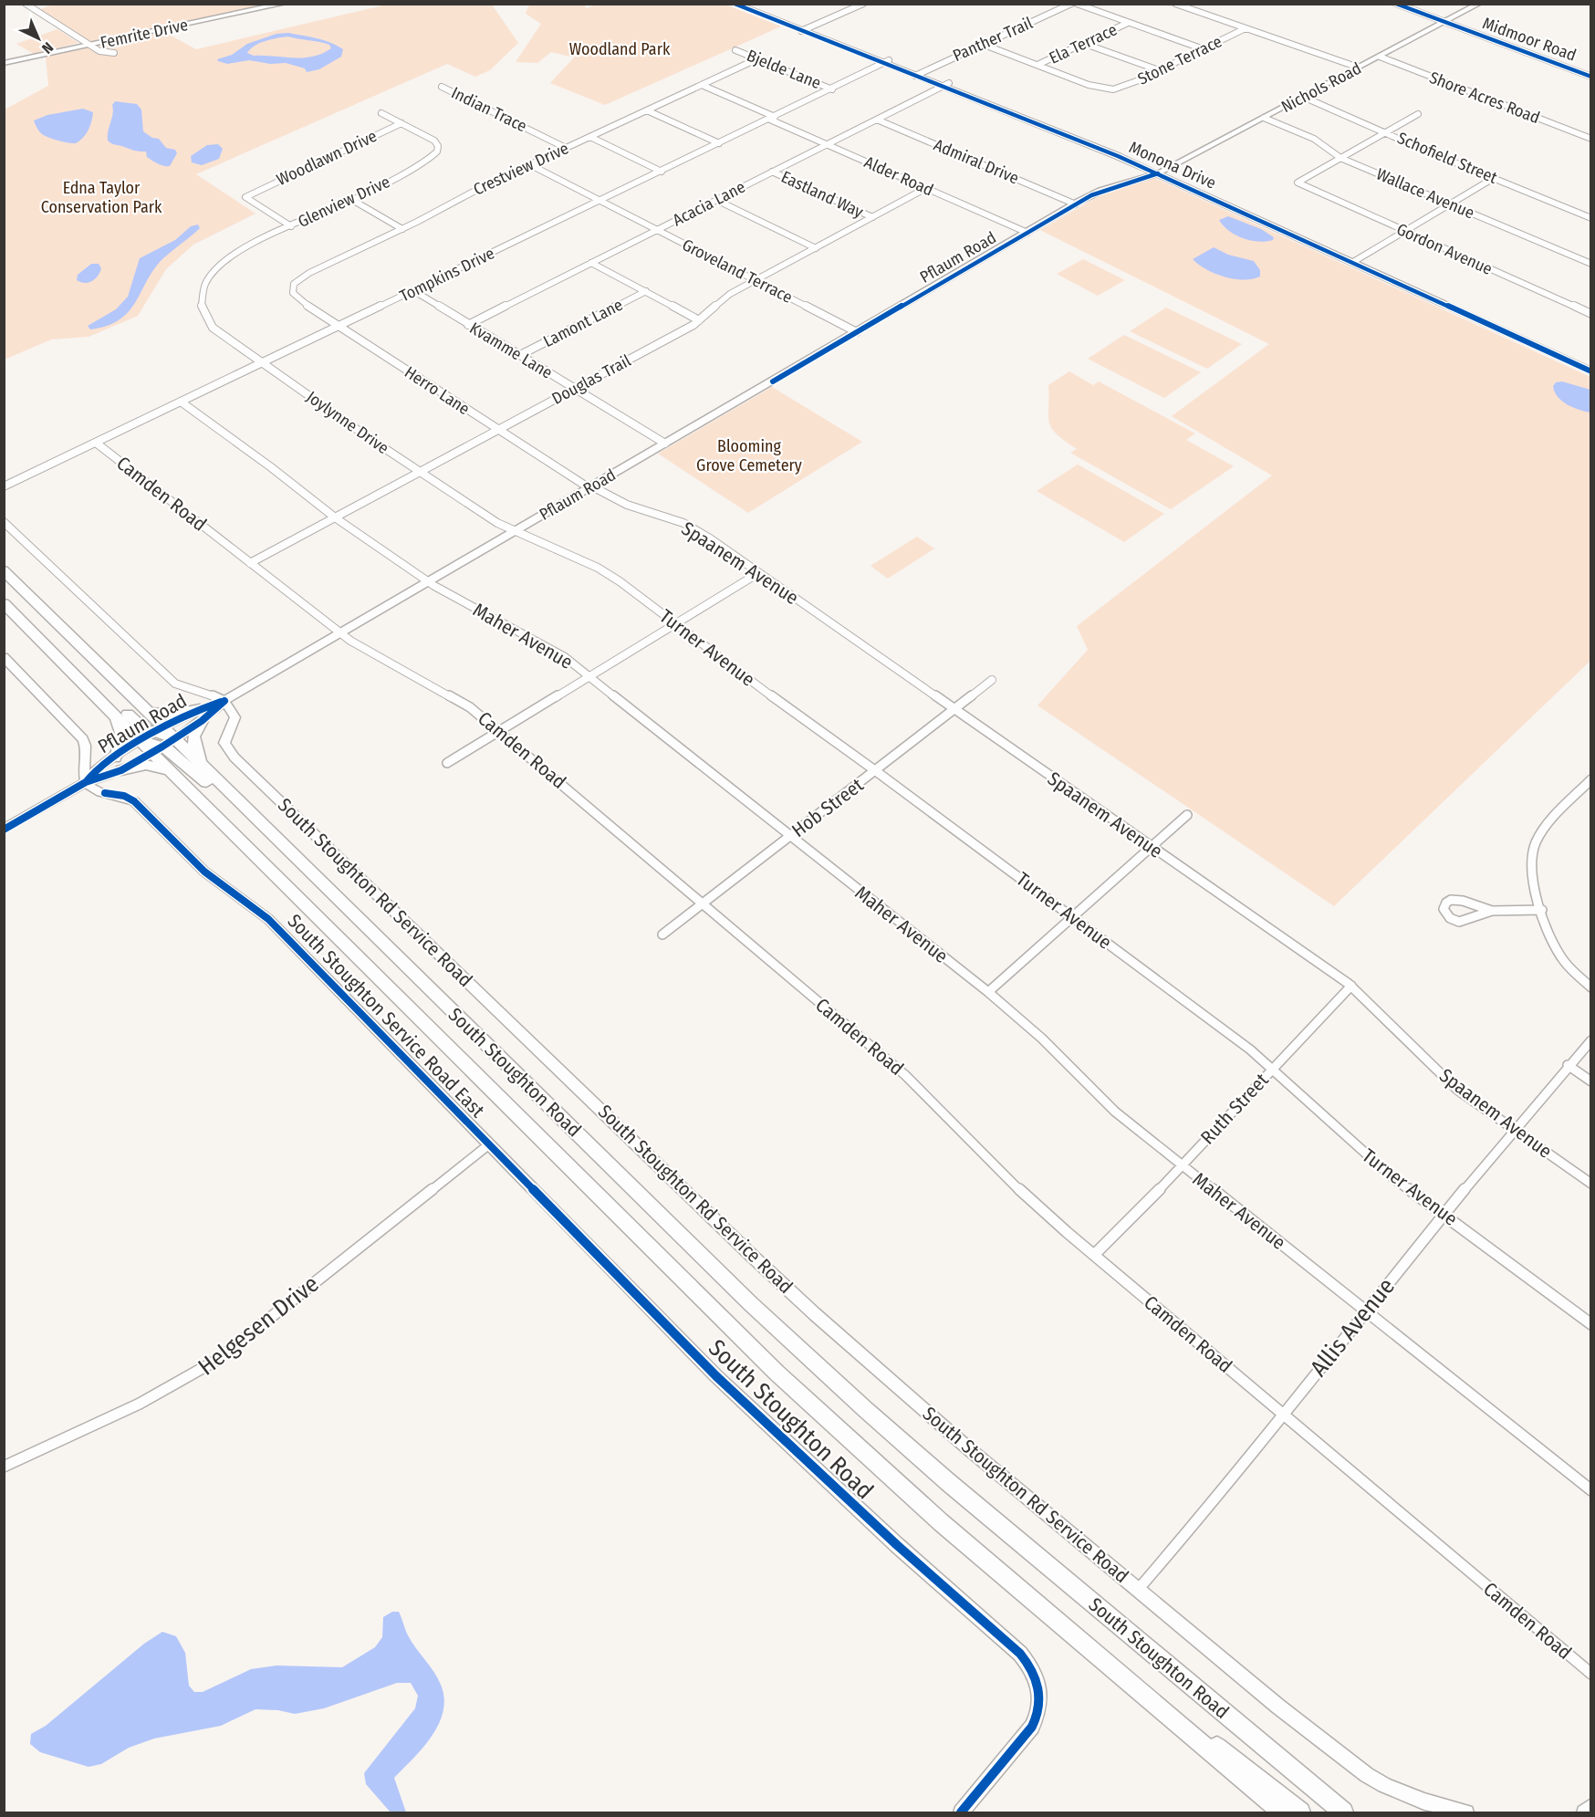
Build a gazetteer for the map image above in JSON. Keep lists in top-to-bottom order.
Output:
{
  "streets": {
    "main road": ["South Stoughton Road"],
    "street": [
      "Femrite Drive",
      "Panther Trail",
      "Midmoor Road",
      "Ela Terrace",
      "Stone Terrace",
      "Bjelde Lane",
      "Nichols Road",
      "Shore Acres Road",
      "Indian Trace",
      "Woodlawn Drive",
      "Schofield Street",
      "Admiral Drive",
      "Monona Drive",
      "Crestview Drive",
      "Alder Road",
      "Wallace Avenue",
      "Eastland Way",
      "Glenview Drive",
      "Acacia Lane",
      "Gordon Avenue",
      "Pflaum Road",
      "Groveland Terrace",
      "Tompkins Drive",
      "Lamont Lane",
      "Kvamme Lane",
      "Douglas Trail",
      "Herro Lane",
      "Joylynne Drive",
      "Camden Road",
      "Spaanem Avenue",
      "Maher Avenue",
      "Turner Avenue",
      "Hob Street",
      "South Stoughton Rd Service Road",
      "South Stoughton Service Road East",
      "Ruth Street",
      "Helgesen Drive",
      "Allis Avenue"
    ]
  },
  "crossings": [
    ["Panther Trail", "Monona Drive"],
    ["Midmoor Road", "Nichols Road"],
    ["Ela Terrace", "Stone Terrace"],
    ["Bjelde Lane", "Crestview Drive"],
    ["Bjelde Lane", "Tompkins Drive"],
    ["Nichols Road", "Shore Acres Road"],
    ["Nichols Road", "Schofield Street"],
    ["Nichols Road", "Monona Drive"],
    ["Nichols Road", "Wallace Avenue"],
    ["Nichols Road", "Pflaum Road"],
    ["Indian Trace", "Crestview Drive"],
    ["Woodlawn Drive", "Glenview Drive"],
    ["Admiral Drive", "Acacia Lane"],
    ["Admiral Drive", "Pflaum Road"],
    ["Monona Drive", "Acacia Lane"],
    ["Monona Drive", "Pflaum Road"],
    ["Monona Drive", "Tompkins Drive"],
    ["Crestview Drive", "Alder Road"],
    ["Crestview Drive", "Groveland Terrace"],
    ["Crestview Drive", "Herro Lane"],
    ["Alder Road", "Acacia Lane"],
    ["Alder Road", "Pflaum Road"],
    ["Alder Road", "Tompkins Drive"],
    ["Alder Road", "Douglas Trail"],
    ["Wallace Avenue", "Gordon Avenue"],
    ["Eastland Way", "Acacia Lane"],
    ["Eastland Way", "Douglas Trail"],
    ["Glenview Drive", "Joylynne Drive"],
    ["Acacia Lane", "Groveland Terrace"],
    ["Acacia Lane", "Kvamme Lane"],
    ["Pflaum Road", "Groveland Terrace"],
    ["Pflaum Road", "Kvamme Lane"],
    ["Pflaum Road", "Herro Lane"],
    ["Pflaum Road", "Joylynne Drive"],
    ["Pflaum Road", "Camden Road"],
    ["Pflaum Road", "Spaanem Avenue"],
    ["Pflaum Road", "Maher Avenue"],
    ["Pflaum Road", "Turner Avenue"],
    ["Pflaum Road", "South Stoughton Rd Service Road"],
    ["Pflaum Road", "South Stoughton Service Road East"],
    ["Pflaum Road", "South Stoughton Road"],
    ["Groveland Terrace", "Tompkins Drive"],
    ["Groveland Terrace", "Douglas Trail"],
    ["Tompkins Drive", "Kvamme Lane"],
    ["Tompkins Drive", "Herro Lane"],
    ["Tompkins Drive", "Joylynne Drive"],
    ["Tompkins Drive", "Camden Road"],
    ["Tompkins Drive", "Maher Avenue"],
    ["Lamont Lane", "Kvamme Lane"],
    ["Kvamme Lane", "Douglas Trail"],
    ["Douglas Trail", "Herro Lane"],
    ["Douglas Trail", "Joylynne Drive"],
    ["Douglas Trail", "Camden Road"],
    ["Douglas Trail", "Maher Avenue"],
    ["Herro Lane", "Spaanem Avenue"],
    ["Joylynne Drive", "Turner Avenue"],
    ["Camden Road", "Hob Street"],
    ["Camden Road", "Ruth Street"],
    ["Camden Road", "Allis Avenue"],
    ["Spaanem Avenue", "Hob Street"],
    ["Spaanem Avenue", "Ruth Street"],
    ["Spaanem Avenue", "Allis Avenue"],
    ["Maher Avenue", "Hob Street"],
    ["Maher Avenue", "Ruth Street"],
    ["Maher Avenue", "Allis Avenue"],
    ["Turner Avenue", "Hob Street"],
    ["Turner Avenue", "Ruth Street"],
    ["Turner Avenue", "Allis Avenue"],
    ["South Stoughton Rd Service Road", "Allis Avenue"],
    ["South Stoughton Service Road East", "South Stoughton Road"],
    ["South Stoughton Service Road East", "Helgesen Drive"],
    ["South Stoughton Road", "Helgesen Drive"]
  ],
  "parks": ["Woodland Park", "Edna Taylor Conservation Park", "Blooming Grove Cemetery"],
  "north": "bottom right"
}
